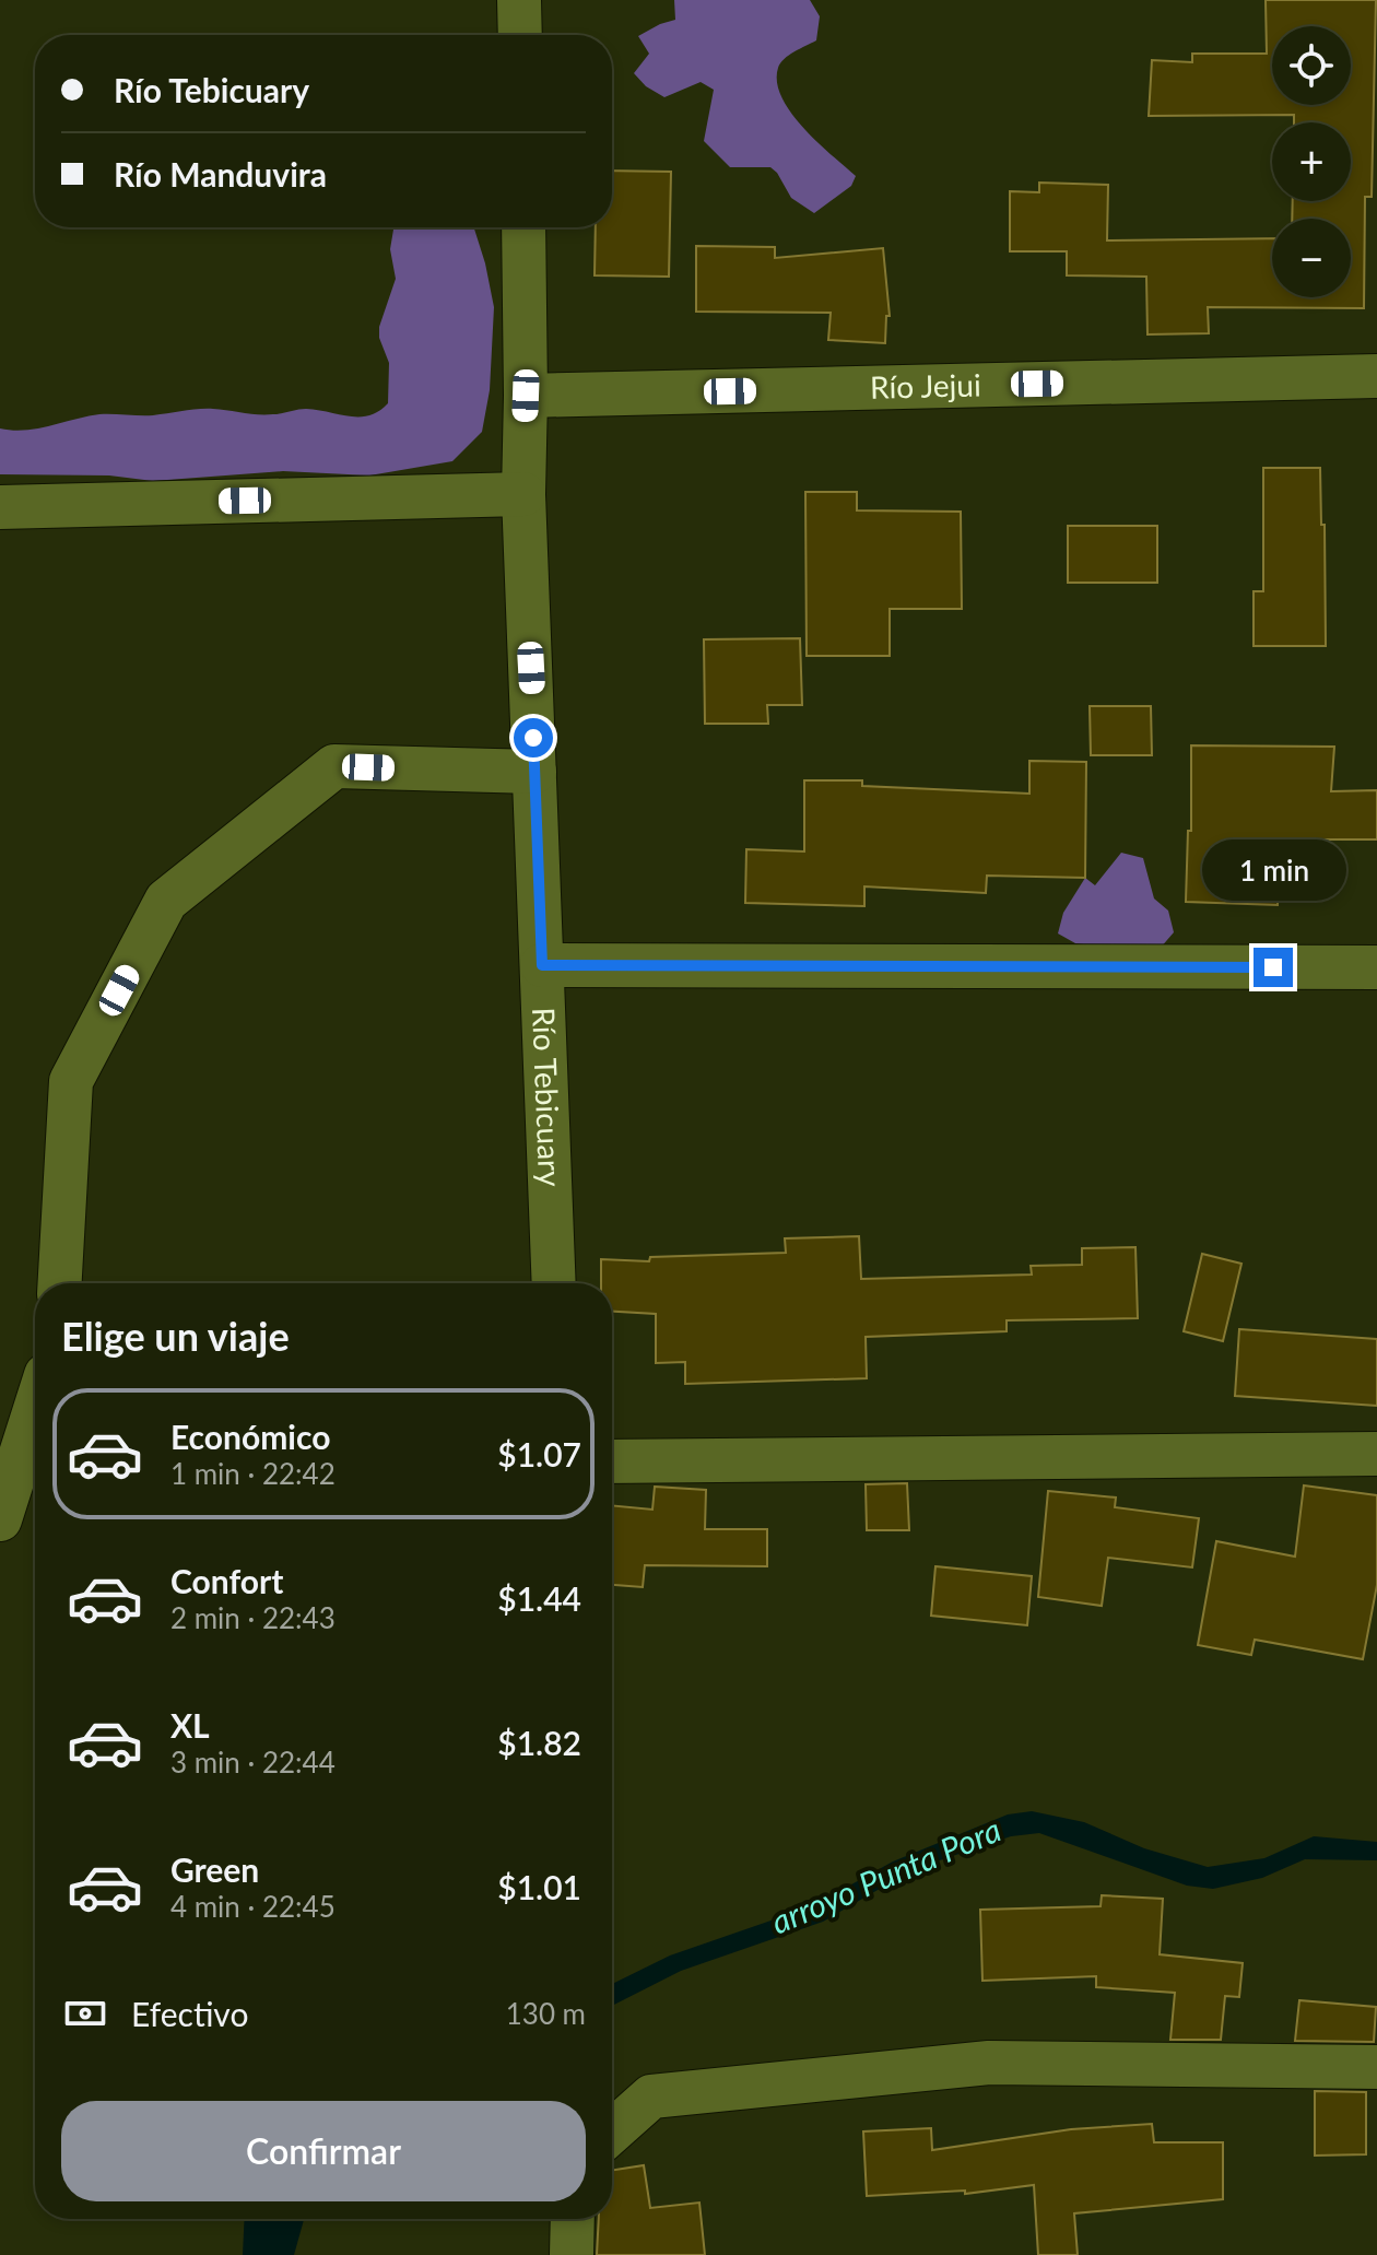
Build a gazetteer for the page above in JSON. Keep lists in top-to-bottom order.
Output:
{
  "streets": {
    "street": ["Río Jejui", "Río Tebicuary"]
  },
  "crossings": [
    ["Río Jejui", "Río Tebicuary"]
  ],
  "water": ["arroyo Punta Pora"],
  "page": {
    "map_buttons": ["+", "−"],
    "banner": ["Río Tebicuary", "Río Manduvira"],
    "bubble": "1 min",
    "heading": "Elige un viaje",
    "list": [
      {
        "name": "Económico",
        "note": "1 min · 22:42",
        "value": "$1.07"
      },
      {
        "name": "Confort",
        "note": "2 min · 22:43",
        "value": "$1.44"
      },
      {
        "name": "XL",
        "note": "3 min · 22:44",
        "value": "$1.82"
      },
      {
        "name": "Green",
        "note": "4 min · 22:45",
        "value": "$1.01"
      }
    ],
    "pay": ["Efectivo", "130 m"],
    "buttons": "Confirmar"
  }
}
